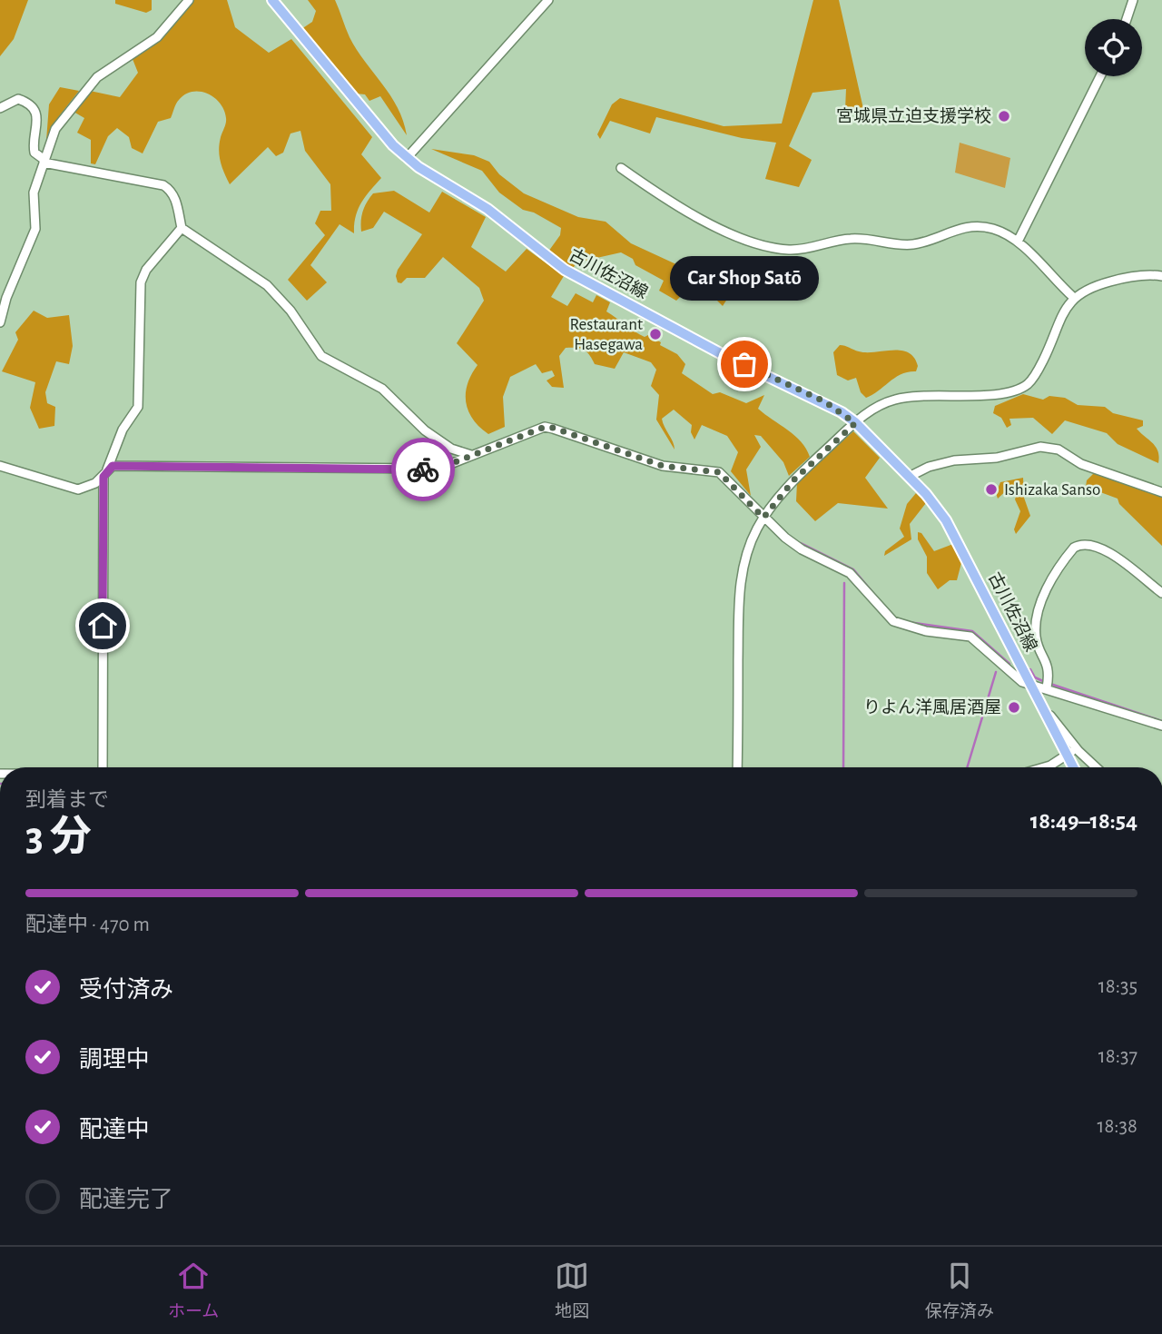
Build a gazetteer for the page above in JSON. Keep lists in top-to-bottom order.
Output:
{
  "streets": {
    "main road": ["古川佐沼線"]
  },
  "places": [
    "宮城県立迫支援学校",
    "Restaurant Hasegawa",
    "Car Shop Satō",
    "Ishizaka Sanso",
    "りよん洋風居酒屋"
  ],
  "page": {
    "bubble": "Car Shop Satō",
    "heading": ["3 分", "到着まで", "18:49–18:54"],
    "bar": "配達中 · 470 m",
    "list": [
      ["受付済み", "18:35"],
      ["調理中", "18:37"],
      ["配達中", "18:38"],
      "配達完了"
    ],
    "tabs": ["ホーム", "地図", "保存済み"]
  }
}
